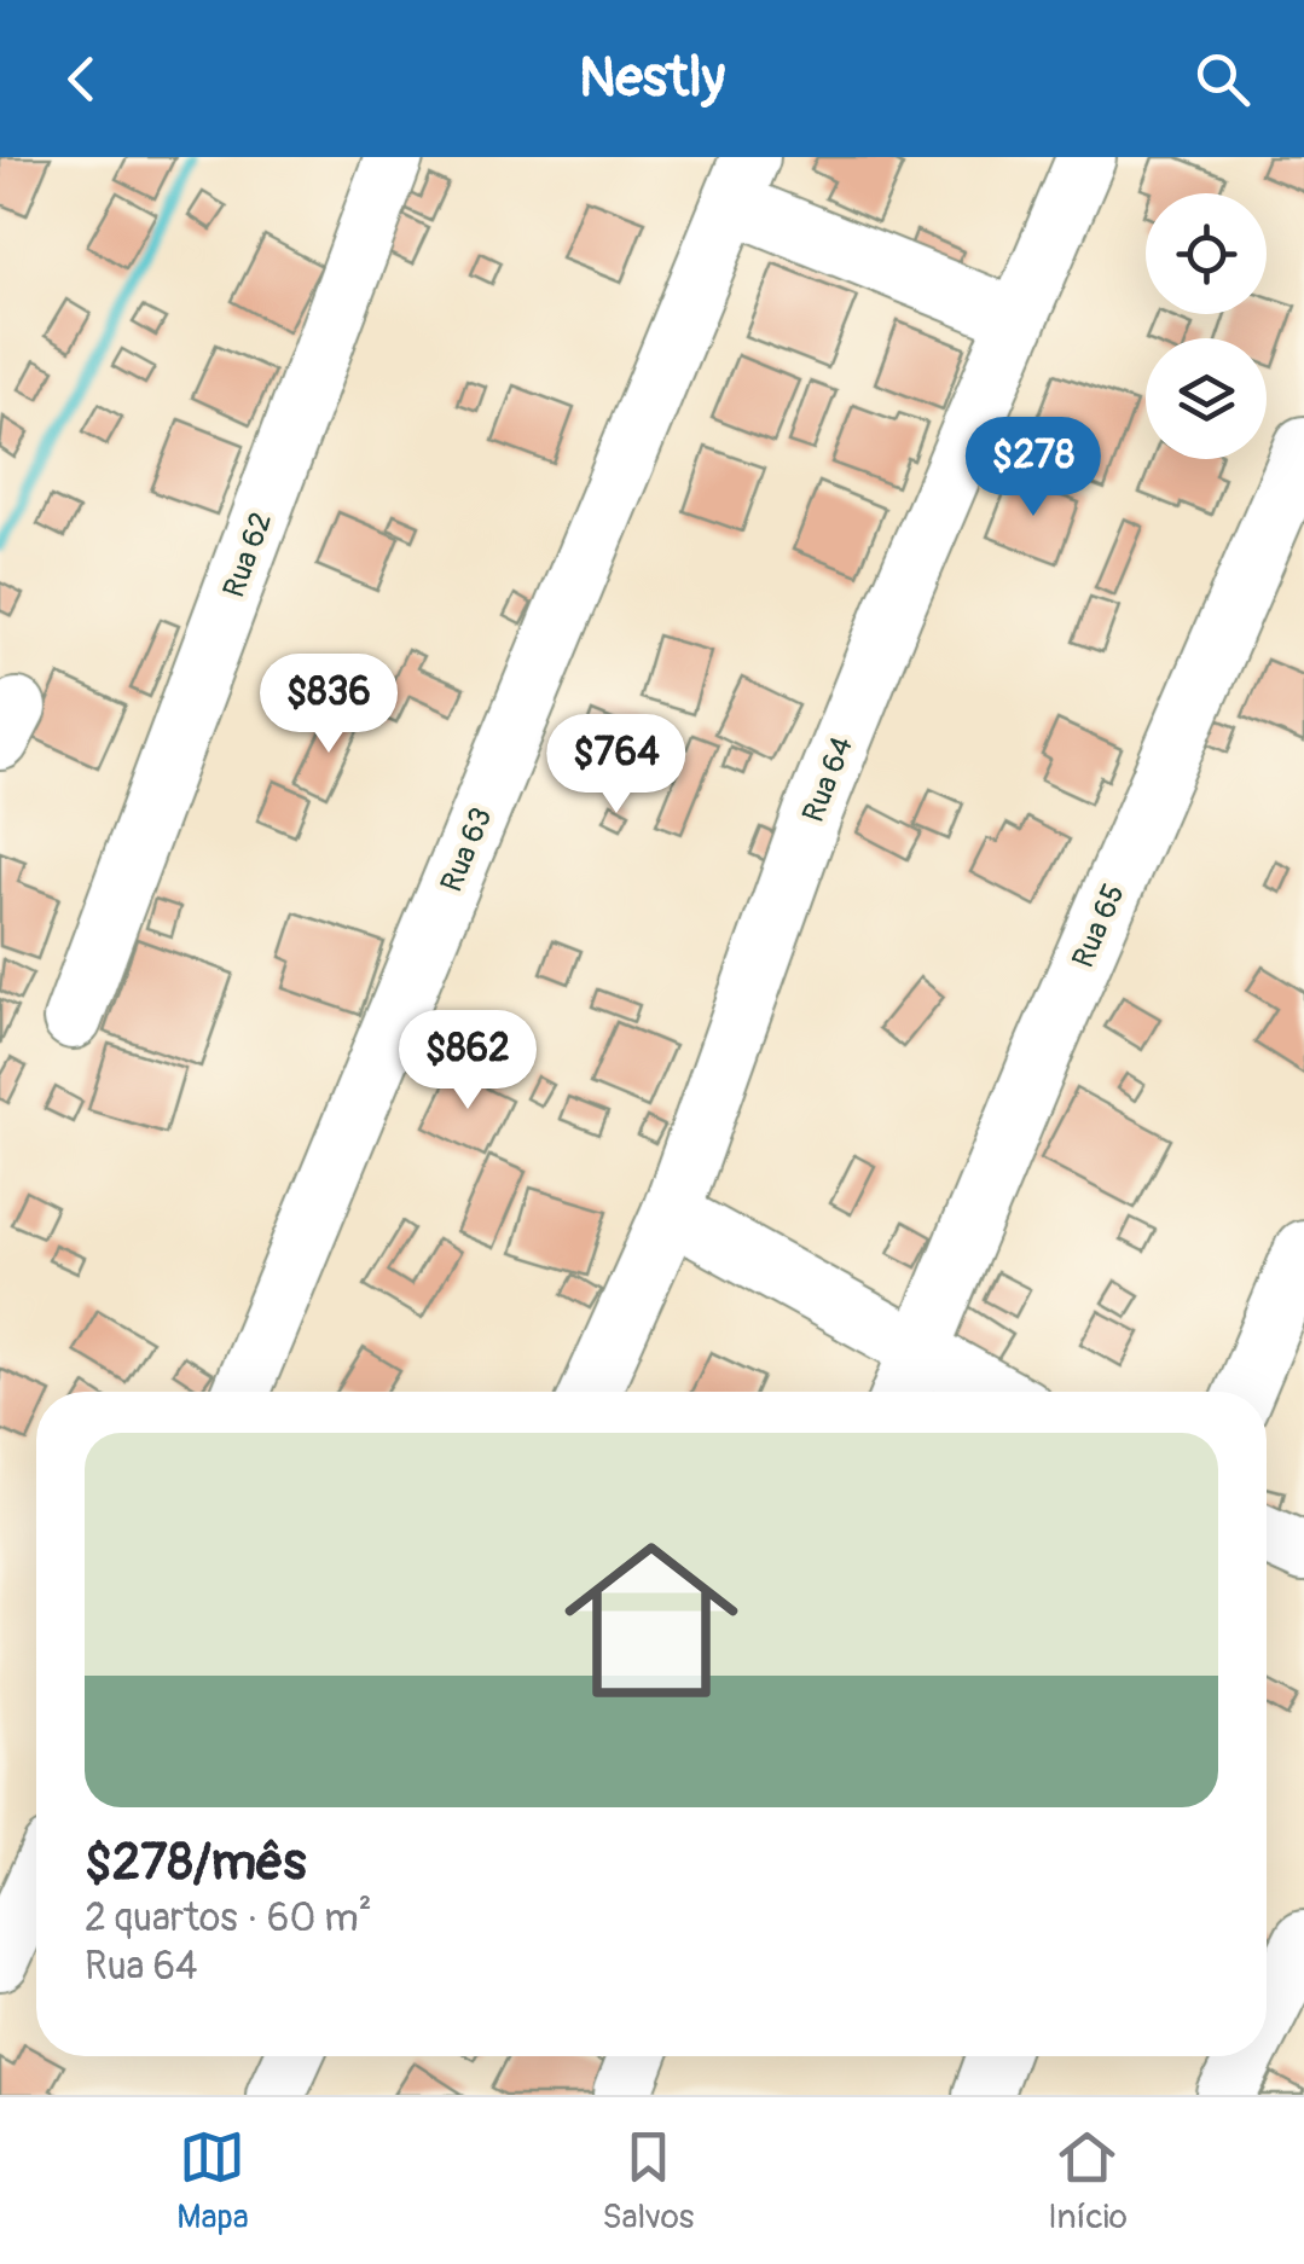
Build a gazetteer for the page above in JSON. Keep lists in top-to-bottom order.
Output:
{
  "streets": {
    "street": [
      "Rua 62",
      "Rua 64",
      "Rua 63",
      "Rua 65"
    ]
  },
  "page": {
    "header": "Nestly",
    "price": [
      "$278",
      "$836",
      "$764",
      "$862"
    ],
    "list": [
      {
        "name": "$278/mês",
        "note": "2 quartos · 60 m² · Rua 64"
      }
    ],
    "tabs": ["Mapa", "Salvos", "Início"]
  }
}
